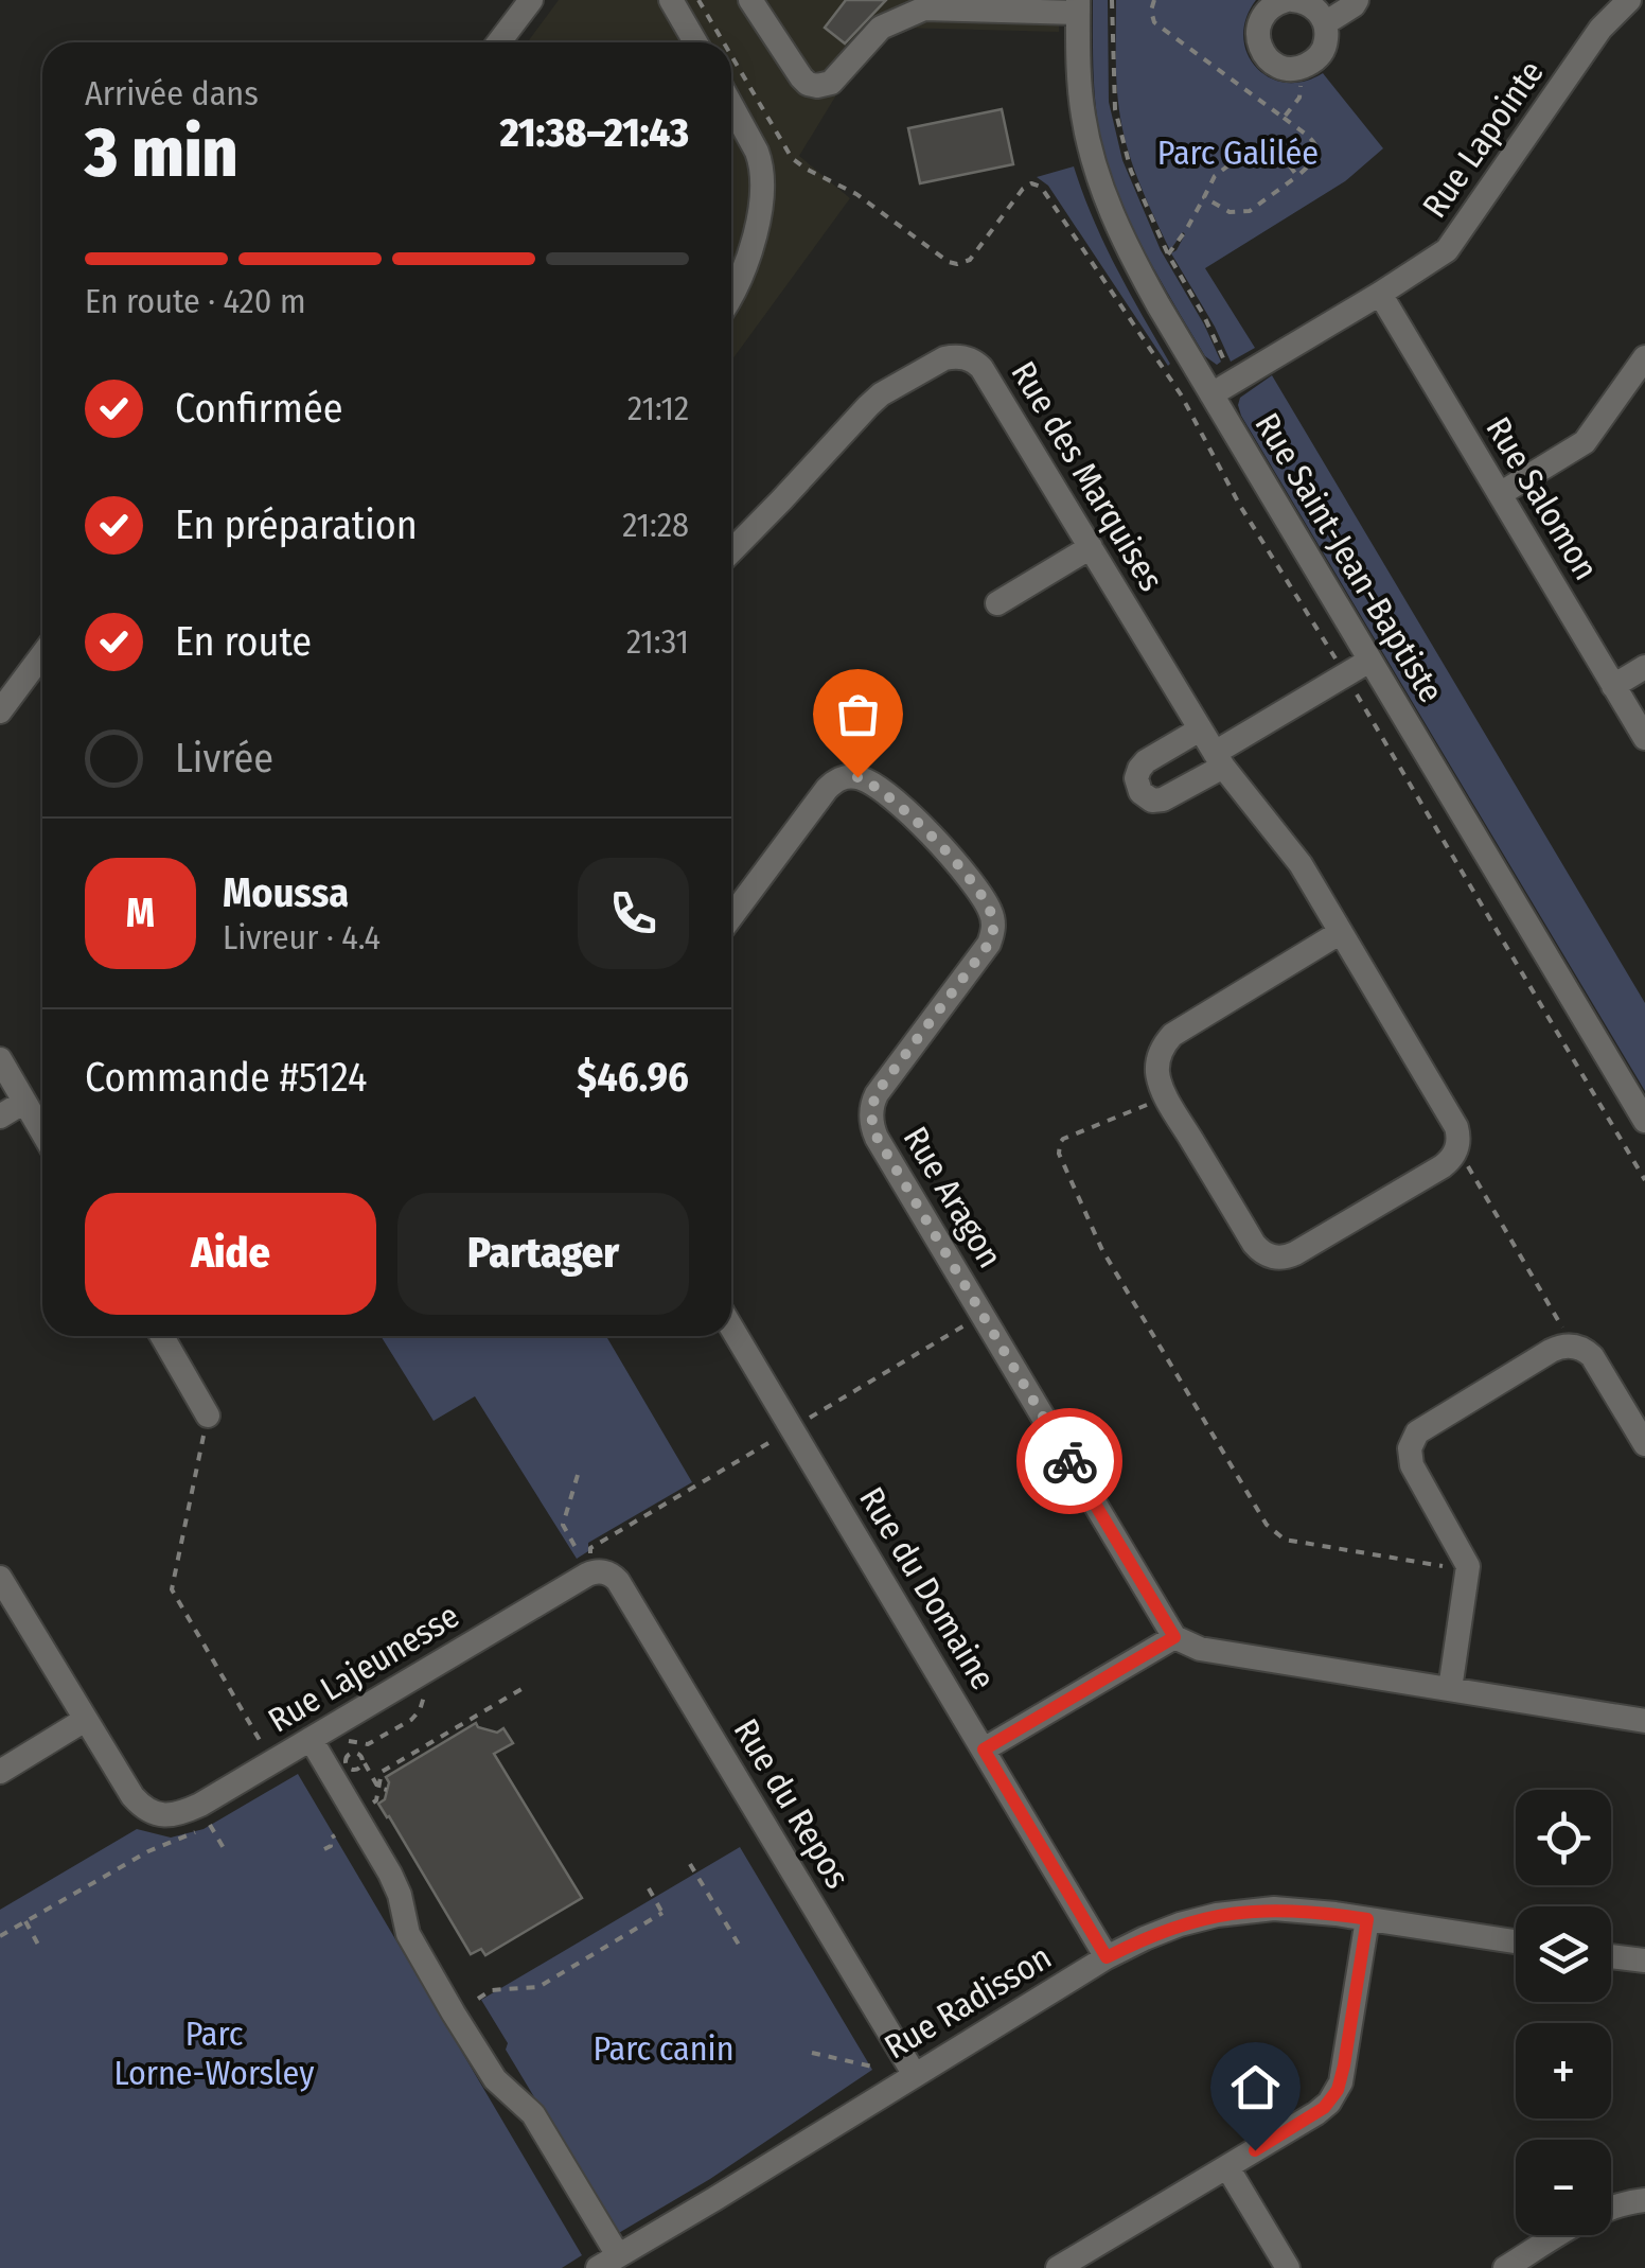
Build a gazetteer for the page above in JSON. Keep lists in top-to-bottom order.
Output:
{
  "streets": {
    "street": [
      "Rue Lapointe",
      "Rue des Marquises",
      "Rue Salomon",
      "Rue Saint-Jean-Baptiste",
      "Rue Aragon",
      "Rue du Domaine",
      "Rue Lajeunesse",
      "Rue du Repos",
      "Rue Radisson"
    ]
  },
  "crossings": [
    ["Rue Lapointe", "Rue Salomon"],
    ["Rue Lapointe", "Rue Saint-Jean-Baptiste"],
    ["Rue du Domaine", "Rue Radisson"],
    ["Rue Lajeunesse", "Rue du Repos"],
    ["Rue du Repos", "Rue Radisson"]
  ],
  "parks": ["Parc Galilée", "Parc Lorne-Worsley", "Parc canin"],
  "page": {
    "heading": ["3 min", "Arrivée dans", "21:38–21:43"],
    "panel": [
      "Moussa",
      "Livreur · 4.4",
      "Commande #5124",
      "$46.96"
    ],
    "bar": "En route · 420 m",
    "list": [
      ["Confirmée", "21:12"],
      ["En préparation", "21:28"],
      ["En route", "21:31"],
      "Livrée"
    ],
    "round": "M",
    "buttons": ["Aide", "Partager"],
    "map_buttons": ["+", "−"]
  }
}
